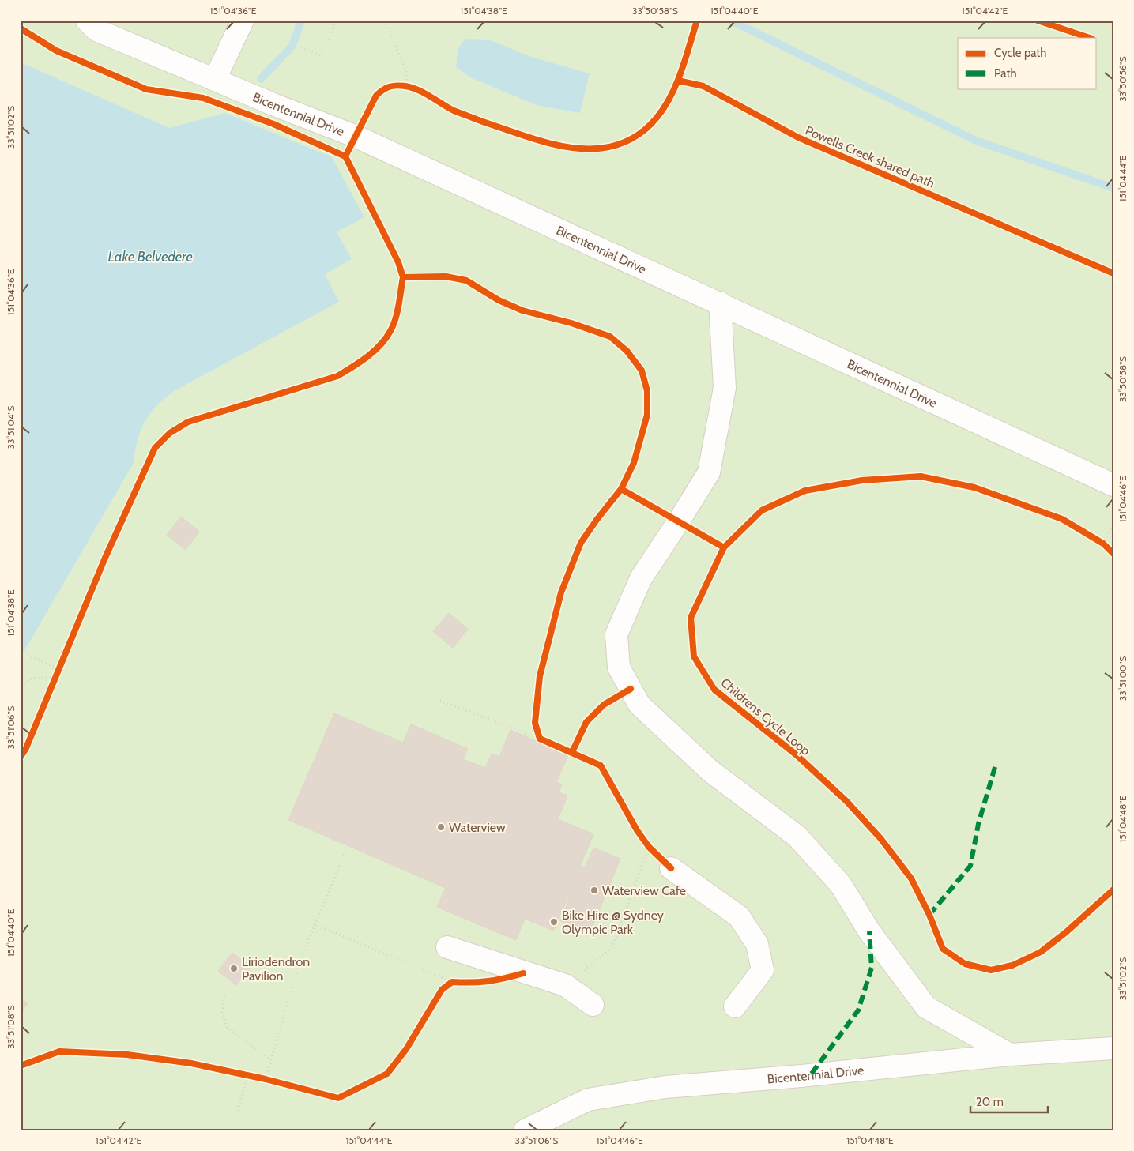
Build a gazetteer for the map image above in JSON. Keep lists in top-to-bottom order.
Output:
{
  "streets": {
    "street": ["Bicentennial Drive"],
    "cycle path": ["Powells Creek shared path", "Childrens Cycle Loop"]
  },
  "water": ["Lake Belvedere"],
  "places": [
    "Waterview",
    "Waterview Cafe",
    "Bike Hire @ Sydney Olympic Park",
    "Liriodendron Pavilion"
  ],
  "legend": ["Cycle path", "Path"],
  "scale_bar": "20 m",
  "coordinates": [
    "151°04'36\"E",
    "151°04'38\"E",
    "33°50'58\"S",
    "151°04'40\"E",
    "151°04'42\"E",
    "33°50'56\"S",
    "33°51'02\"S",
    "151°04'44\"E",
    "33°51'04\"S",
    "151°04'46\"E",
    "33°51'00\"S",
    "33°51'06\"S",
    "151°04'48\"E",
    "33°51'08\"S"
  ]
}
